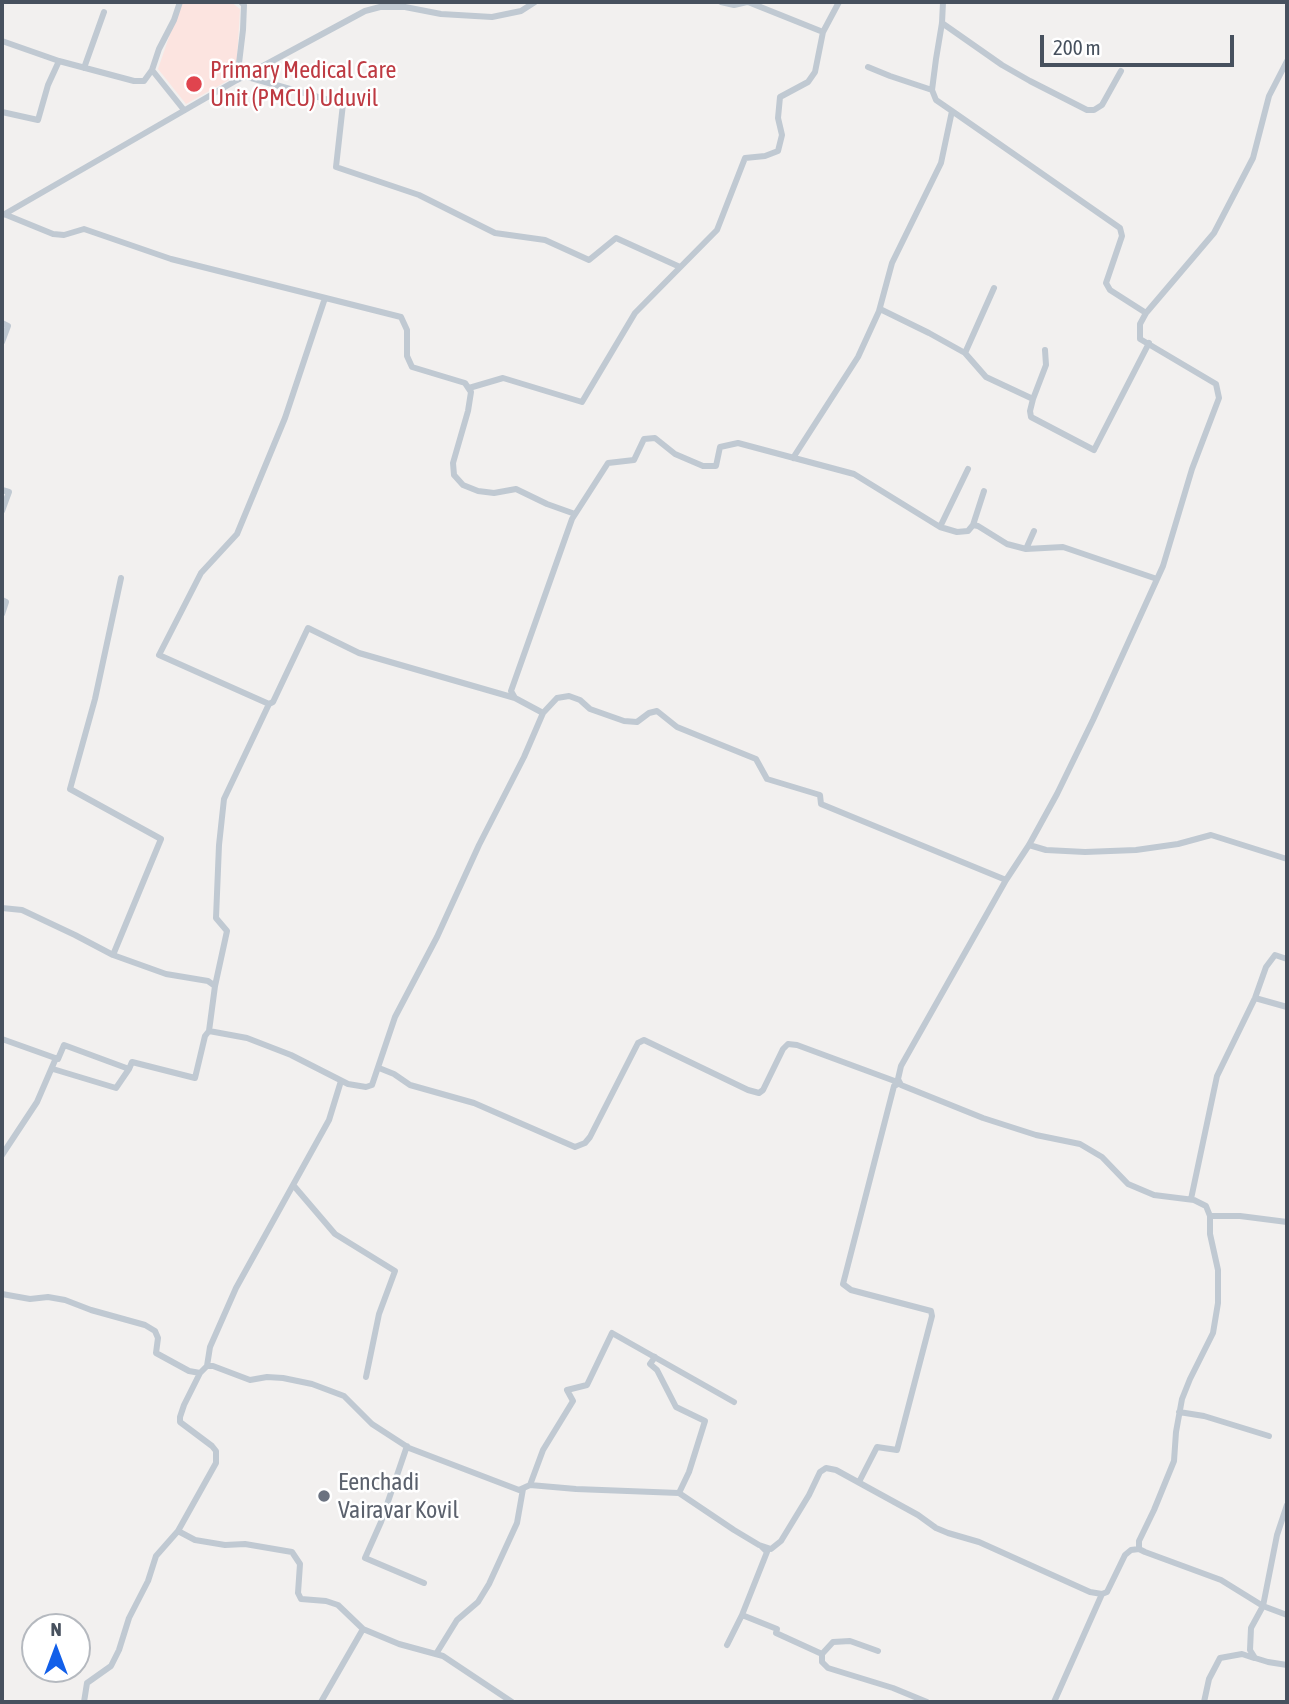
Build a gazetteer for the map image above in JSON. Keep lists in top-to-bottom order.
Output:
{
  "places": ["Primary Medical Care Unit (PMCU) Uduvil", "Eenchadi Vairavar Kovil"],
  "scale_bar": "200 m",
  "north": "top"
}
